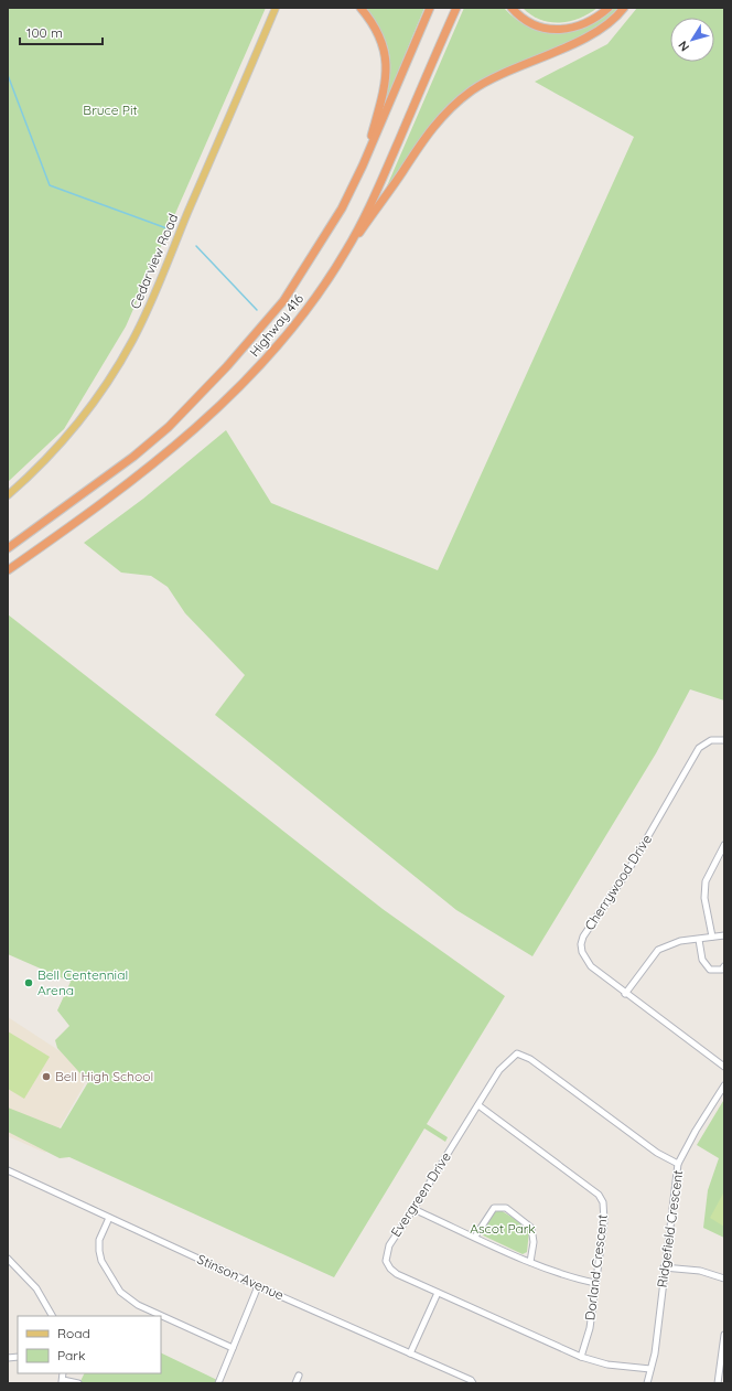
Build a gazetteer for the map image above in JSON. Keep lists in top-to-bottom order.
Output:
{
  "streets": {
    "highway": ["Highway 416"],
    "main road": ["Cedarview Road"],
    "street": [
      "Cherrywood Drive",
      "Evergreen Drive",
      "Ridgefield Crescent",
      "Dorland Crescent",
      "Stinson Avenue"
    ]
  },
  "crossings": [
    ["Evergreen Drive", "Ridgefield Crescent"],
    ["Evergreen Drive", "Dorland Crescent"]
  ],
  "parks": ["Bruce Pit", "Ascot Park"],
  "places": ["Bell Centennial Arena", "Bell High School"],
  "legend": ["Road", "Park"],
  "scale_bar": "100 m",
  "north": "bottom left"
}
